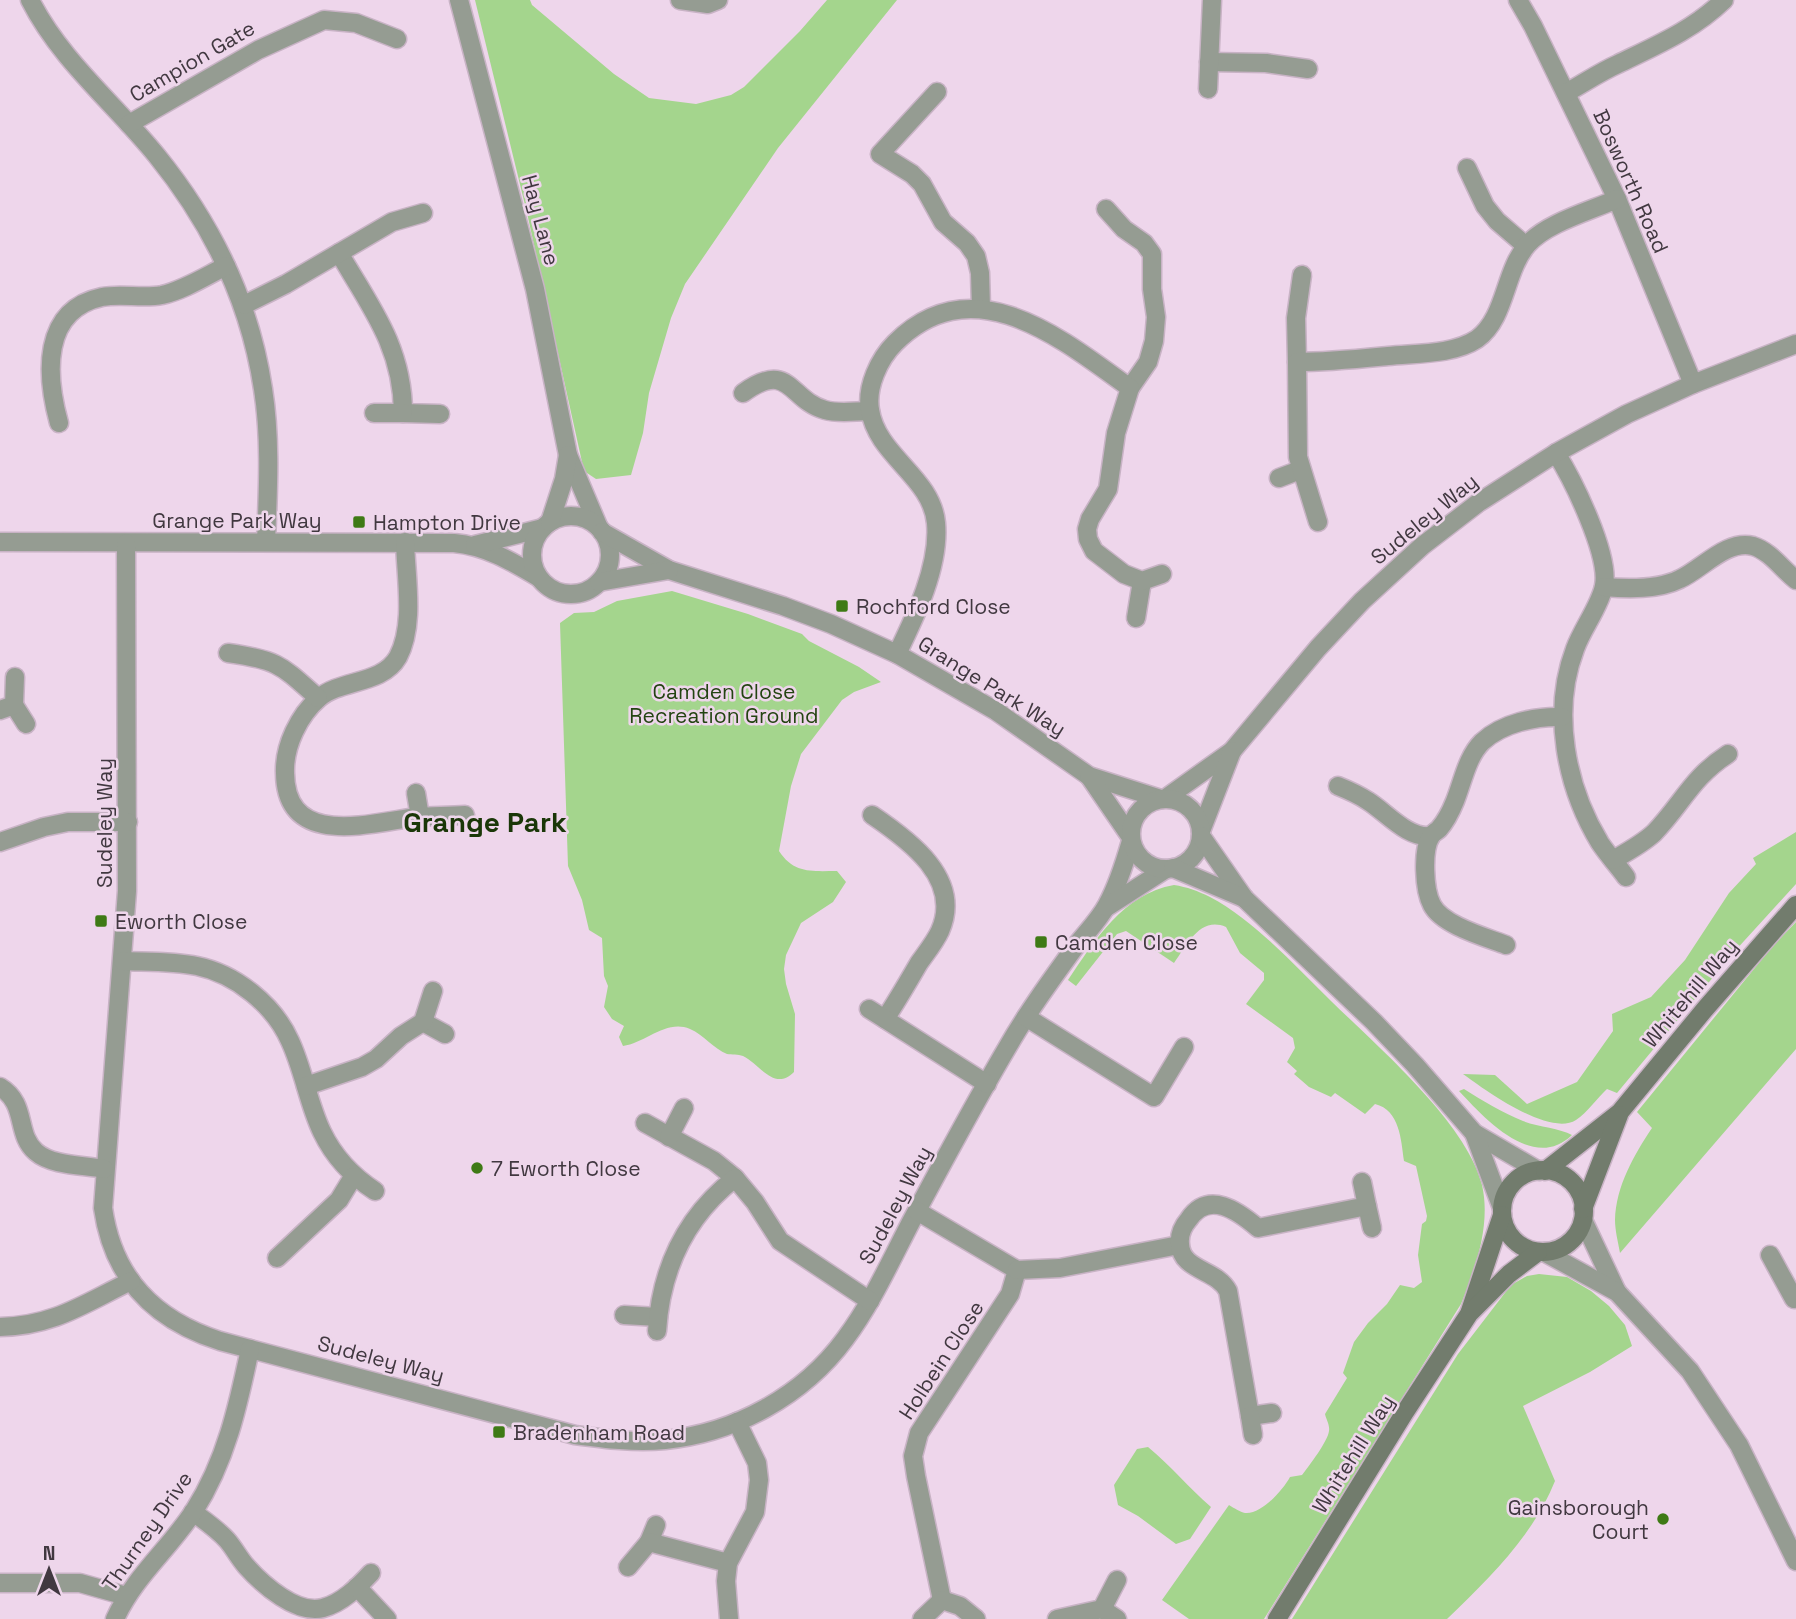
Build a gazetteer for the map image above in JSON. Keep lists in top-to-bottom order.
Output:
{
  "streets": {
    "main road": ["Whitehill Way"],
    "street": [
      "Campion Gate",
      "Bosworth Road",
      "Hay Lane",
      "Sudeley Way",
      "Grange Park Way",
      "Holbein Close",
      "Thurney Drive"
    ]
  },
  "crossings": [
    ["Bosworth Road", "Sudeley Way"],
    ["Hay Lane", "Grange Park Way"],
    ["Sudeley Way", "Grange Park Way"],
    ["Sudeley Way", "Thurney Drive"]
  ],
  "districts": ["Grange Park"],
  "parks": ["Camden Close Recreation Ground"],
  "places": {
    "transit": [
      "Hampton Drive",
      "Rochford Close",
      "Eworth Close",
      "Camden Close",
      "Bradenham Road"
    ],
    "other": ["7 Eworth Close", "Gainsborough Court"]
  },
  "north": "top"
}
